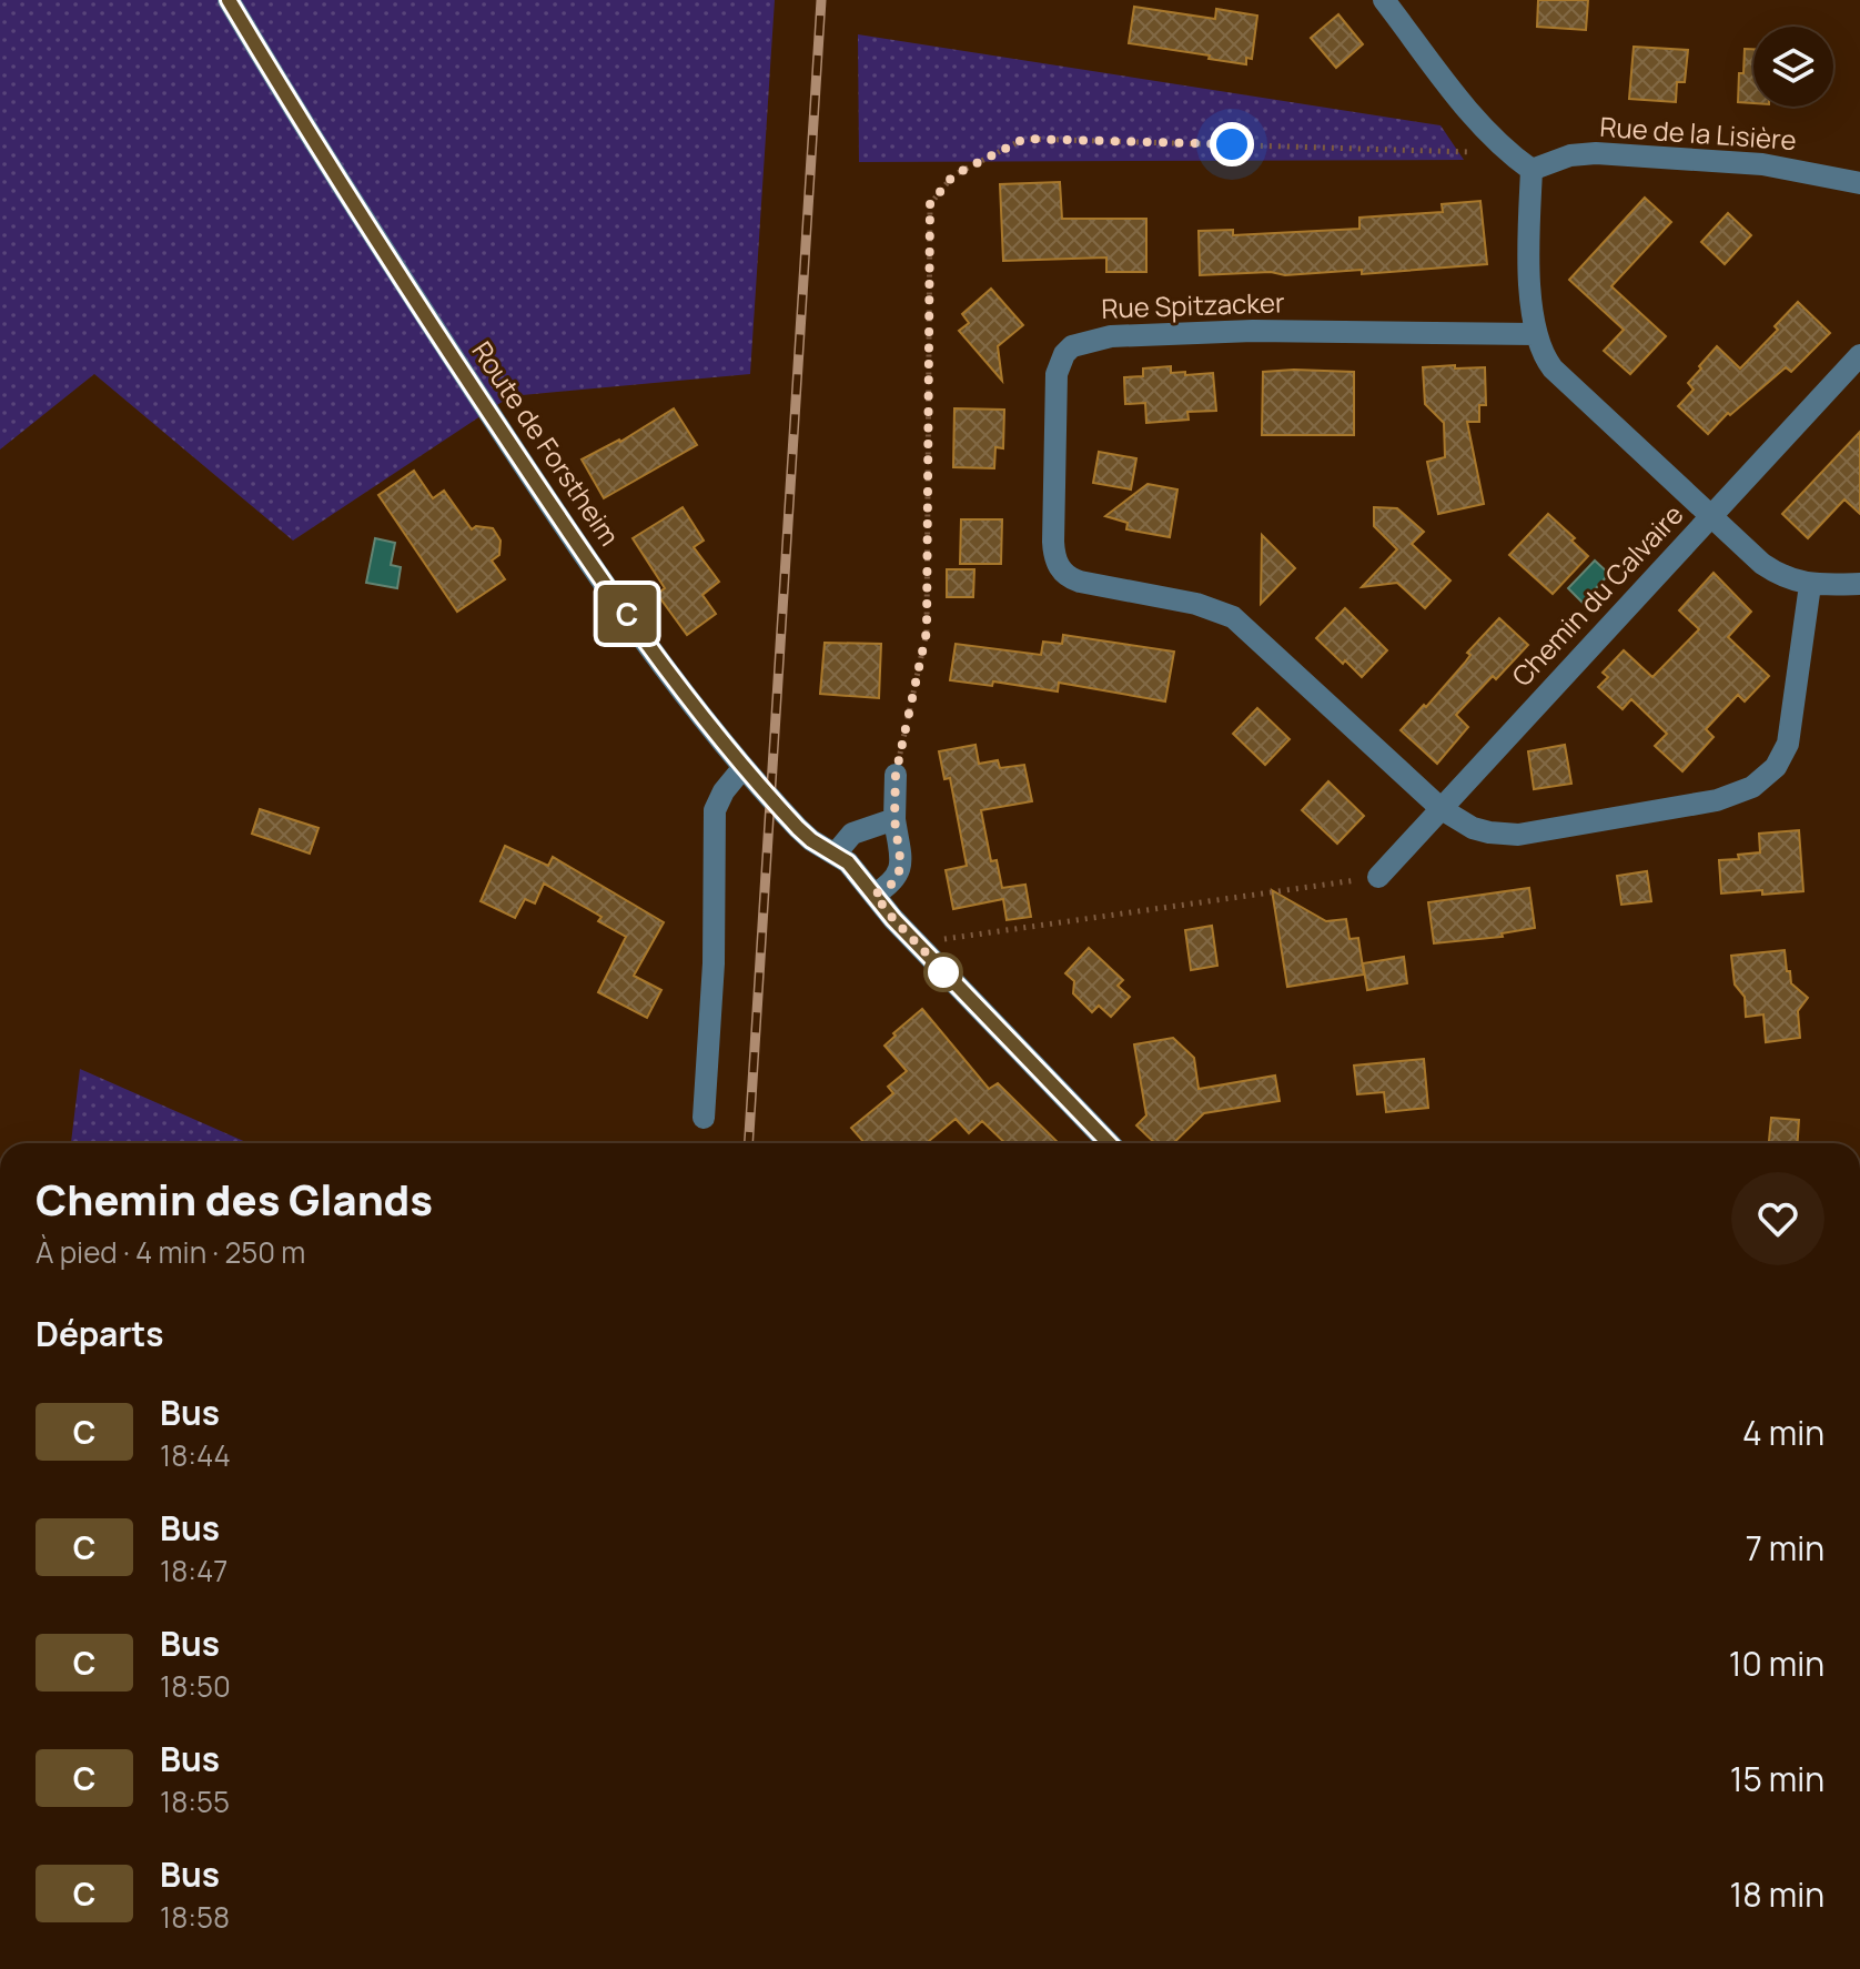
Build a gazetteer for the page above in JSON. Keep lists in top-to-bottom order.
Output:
{
  "streets": {
    "street": [
      "Rue de la Lisière",
      "Rue Spitzacker",
      "Route de Forstheim",
      "Chemin du Calvaire"
    ]
  },
  "crossings": [
    ["Rue Spitzacker", "Chemin du Calvaire"]
  ],
  "lines": ["bus line C"],
  "page": {
    "on_map": "C",
    "heading": [
      ["Chemin des Glands", "À pied · 4 min · 250 m"],
      "Départs"
    ],
    "list": [
      {
        "mark": "C",
        "name": "Bus",
        "note": "18:44",
        "value": "4 min"
      },
      {
        "mark": "C",
        "name": "Bus",
        "note": "18:47",
        "value": "7 min"
      },
      {
        "mark": "C",
        "name": "Bus",
        "note": "18:50",
        "value": "10 min"
      },
      {
        "mark": "C",
        "name": "Bus",
        "note": "18:55",
        "value": "15 min"
      },
      {
        "mark": "C",
        "name": "Bus",
        "note": "18:58",
        "value": "18 min"
      }
    ]
  }
}
